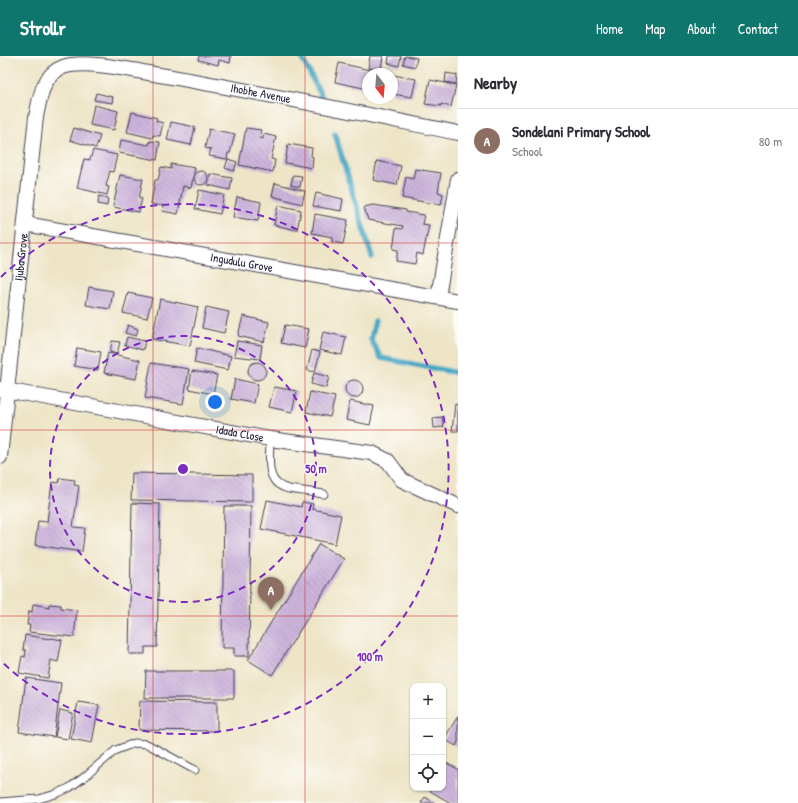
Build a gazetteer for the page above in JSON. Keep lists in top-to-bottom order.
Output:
{
  "streets": {
    "street": [
      "Ihobhe Avenue",
      "Ijuba Grove",
      "Ingudulu Grove",
      "Idada Close"
    ]
  },
  "crossings": [
    ["Ihobhe Avenue", "Ijuba Grove"],
    ["Ijuba Grove", "Ingudulu Grove"],
    ["Ijuba Grove", "Idada Close"]
  ],
  "north": "bottom",
  "page": {
    "header": "Strollr",
    "nav": [
      "Home",
      "Map",
      "About",
      "Contact"
    ],
    "heading": "Nearby",
    "list": [
      {
        "mark": "A",
        "name": "Sondelani Primary School",
        "note": "School",
        "value": "80 m"
      }
    ],
    "pins": "A",
    "map_buttons": ["+", "−"]
  },
  "rings": ["50 m", "100 m"]
}
